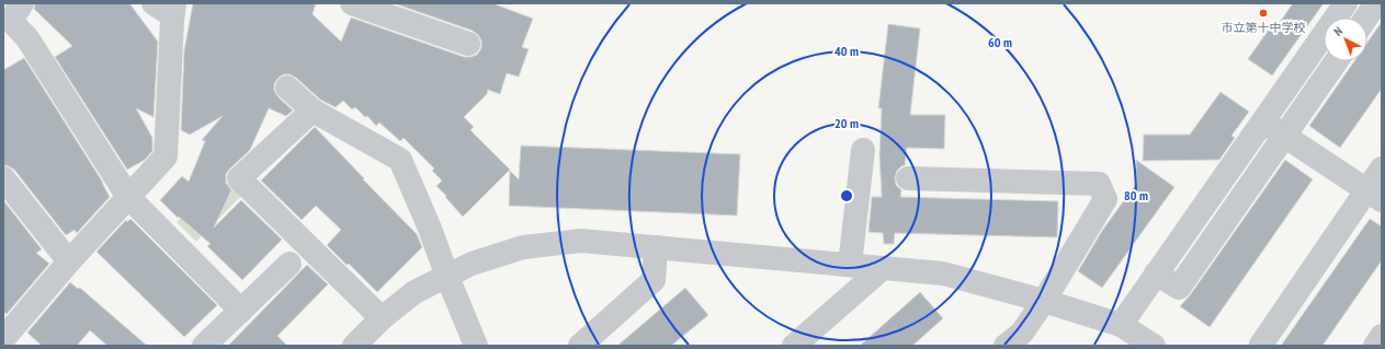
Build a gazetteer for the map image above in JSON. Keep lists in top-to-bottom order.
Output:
{
  "places": ["市立第十中学校"],
  "north": "top left",
  "rings": [
    "60 m",
    "40 m",
    "20 m",
    "80 m"
  ]
}
